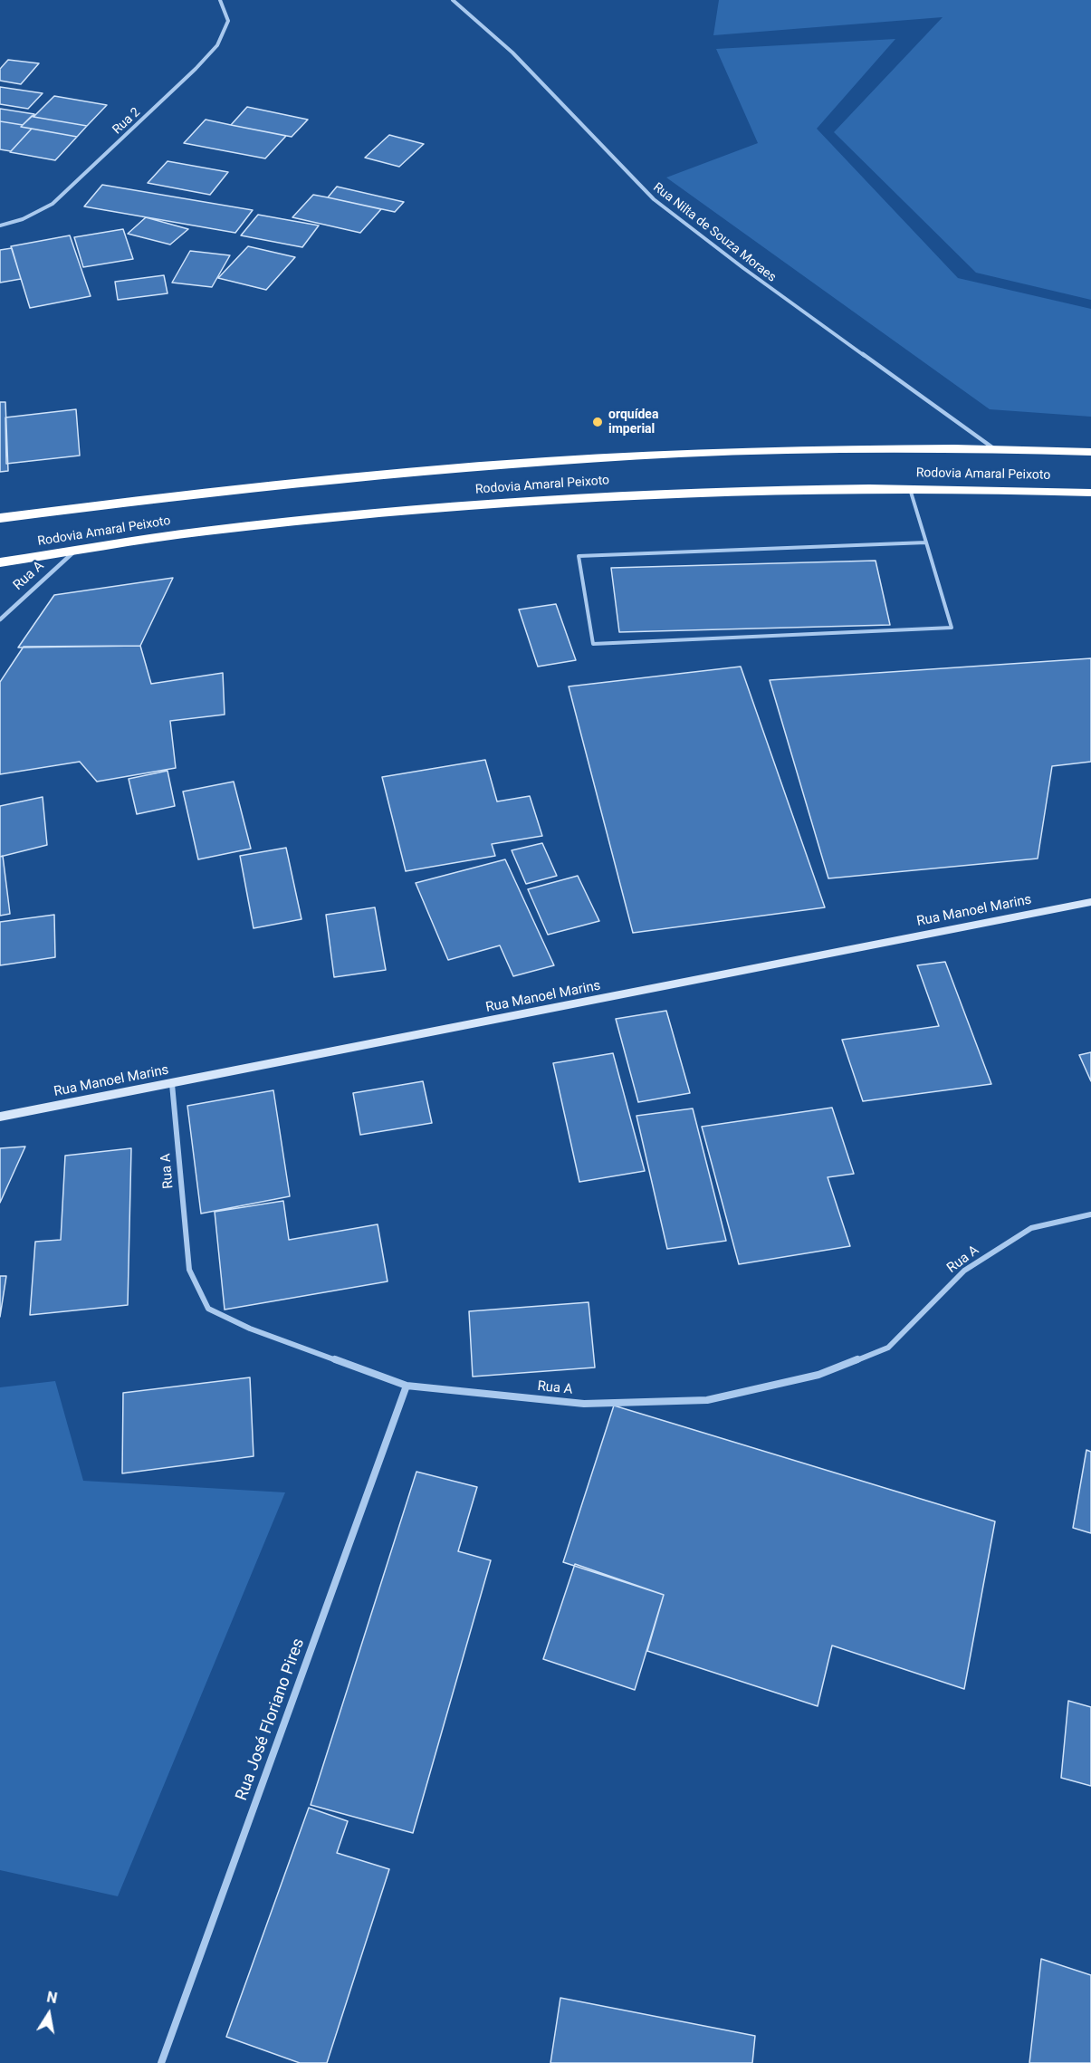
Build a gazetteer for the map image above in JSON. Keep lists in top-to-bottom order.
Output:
{
  "streets": {
    "highway": ["Rodovia Amaral Peixoto"],
    "main road": ["Rua Manoel Marins"],
    "street": [
      "Rua 2",
      "Rua Nilta de Souza Moraes",
      "Rua A",
      "Rua José Floriano Pires"
    ]
  },
  "crossings": [
    ["Rua Nilta de Souza Moraes", "Rodovia Amaral Peixoto"],
    ["Rodovia Amaral Peixoto", "Rua A"],
    ["Rua A", "Rua Manoel Marins"],
    ["Rua A", "Rua José Floriano Pires"]
  ],
  "places": ["orquídea imperial"],
  "north": "top"
}
